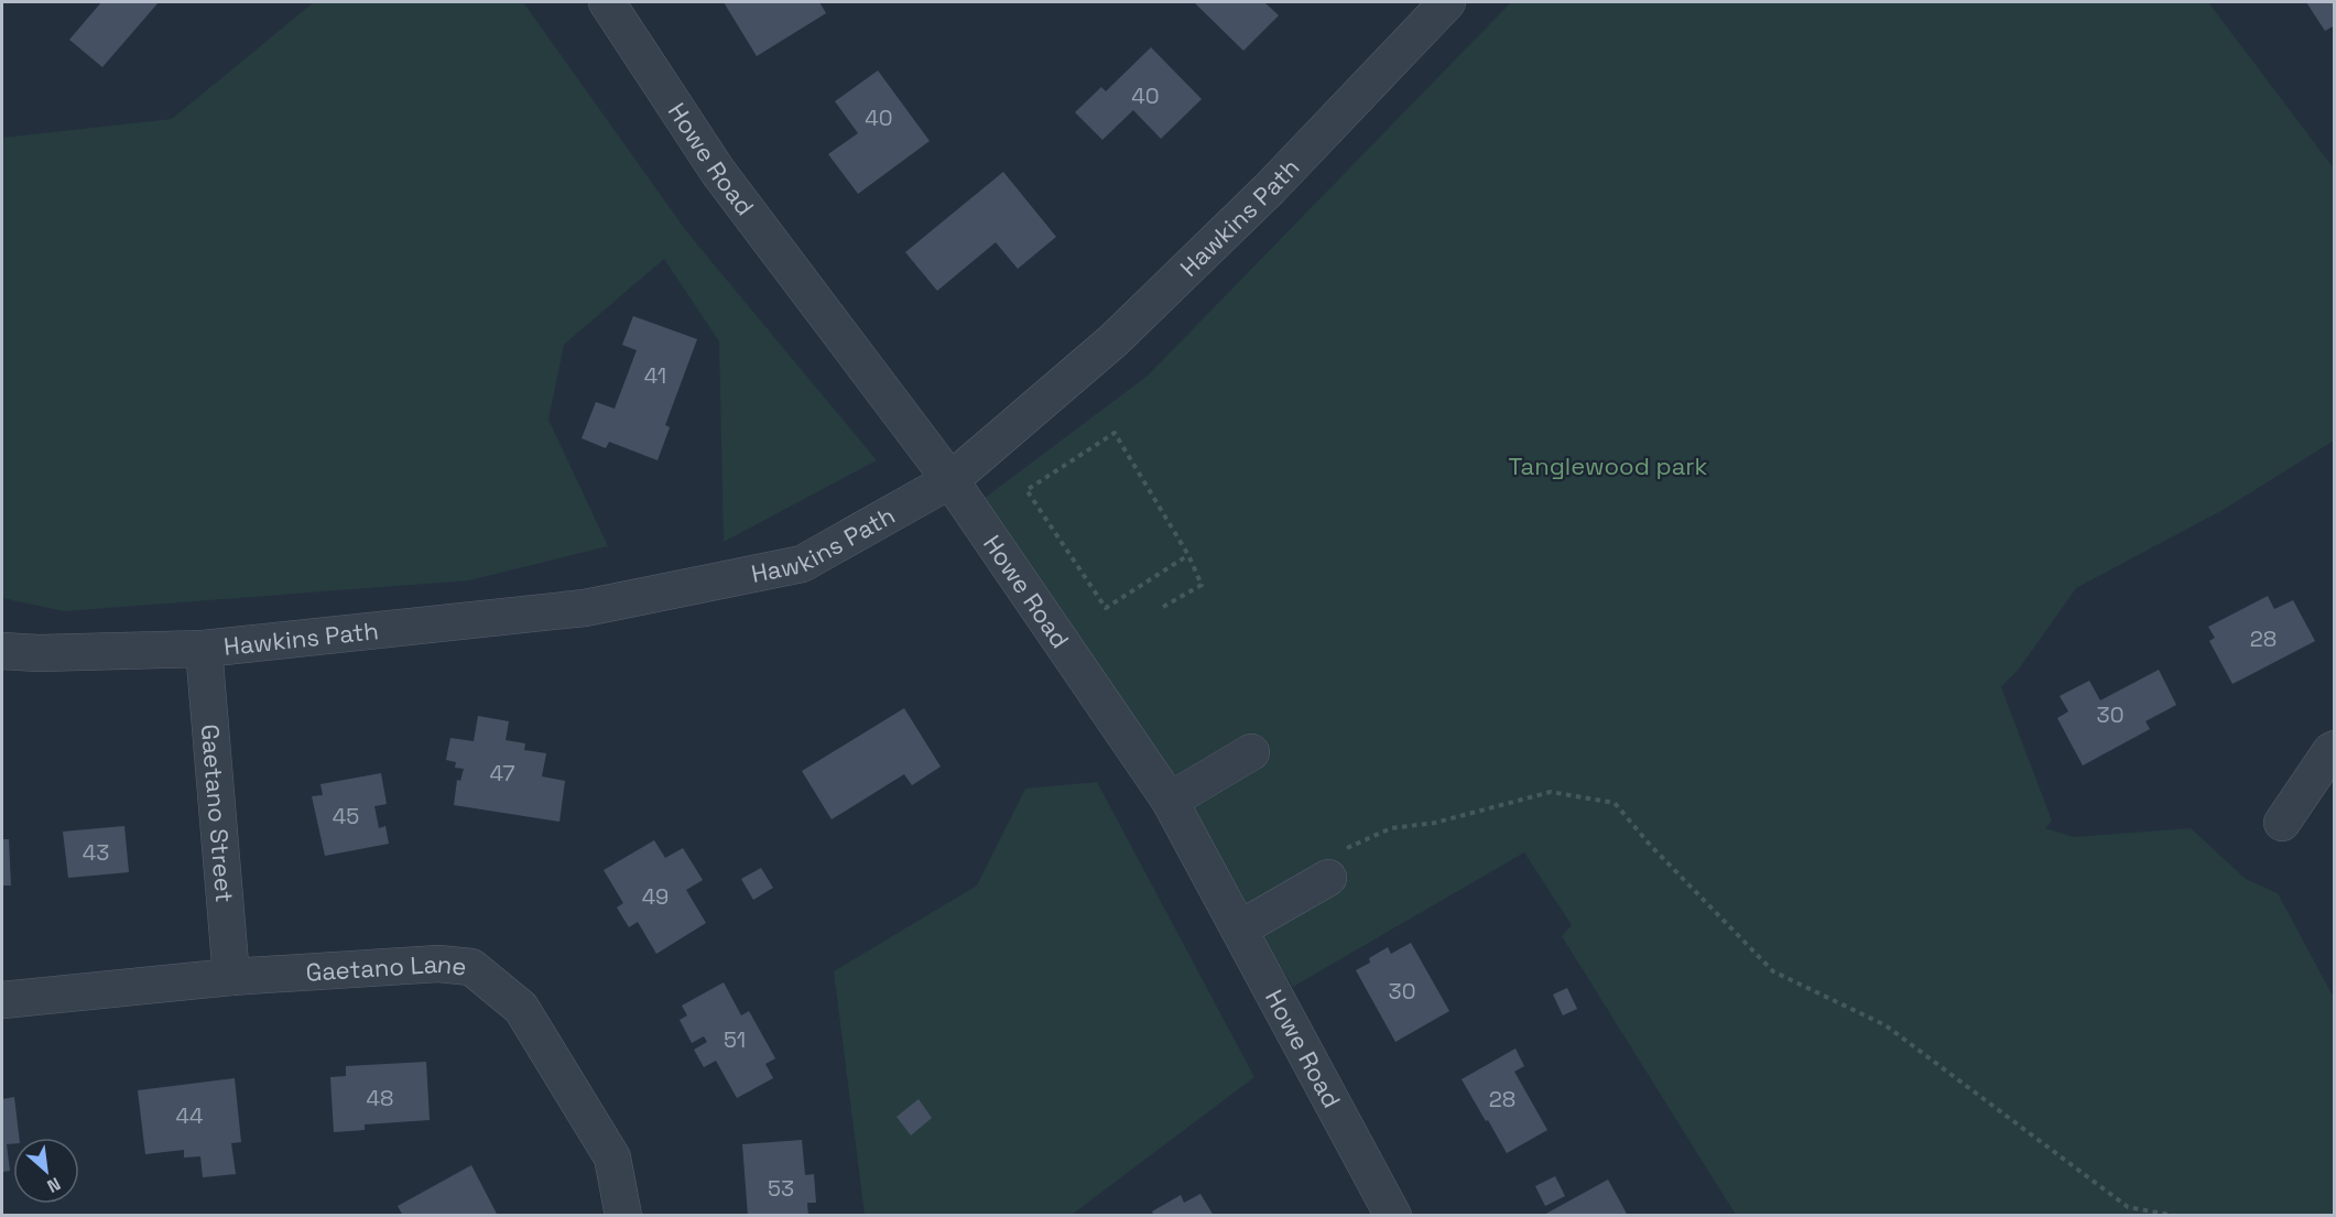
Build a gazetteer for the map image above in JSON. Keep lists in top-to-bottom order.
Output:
{
  "streets": {
    "street": [
      "Howe Road",
      "Hawkins Path",
      "Gaetano Street",
      "Gaetano Lane"
    ]
  },
  "crossings": [
    ["Howe Road", "Hawkins Path"],
    ["Hawkins Path", "Gaetano Street"],
    ["Gaetano Street", "Gaetano Lane"]
  ],
  "parks": ["Tanglewood park"],
  "house_numbers": [
    "40",
    "40",
    "41",
    "28",
    "30",
    "47",
    "45",
    "43",
    "49",
    "30",
    "51",
    "48",
    "28",
    "44",
    "53"
  ],
  "north": "bottom right"
}
